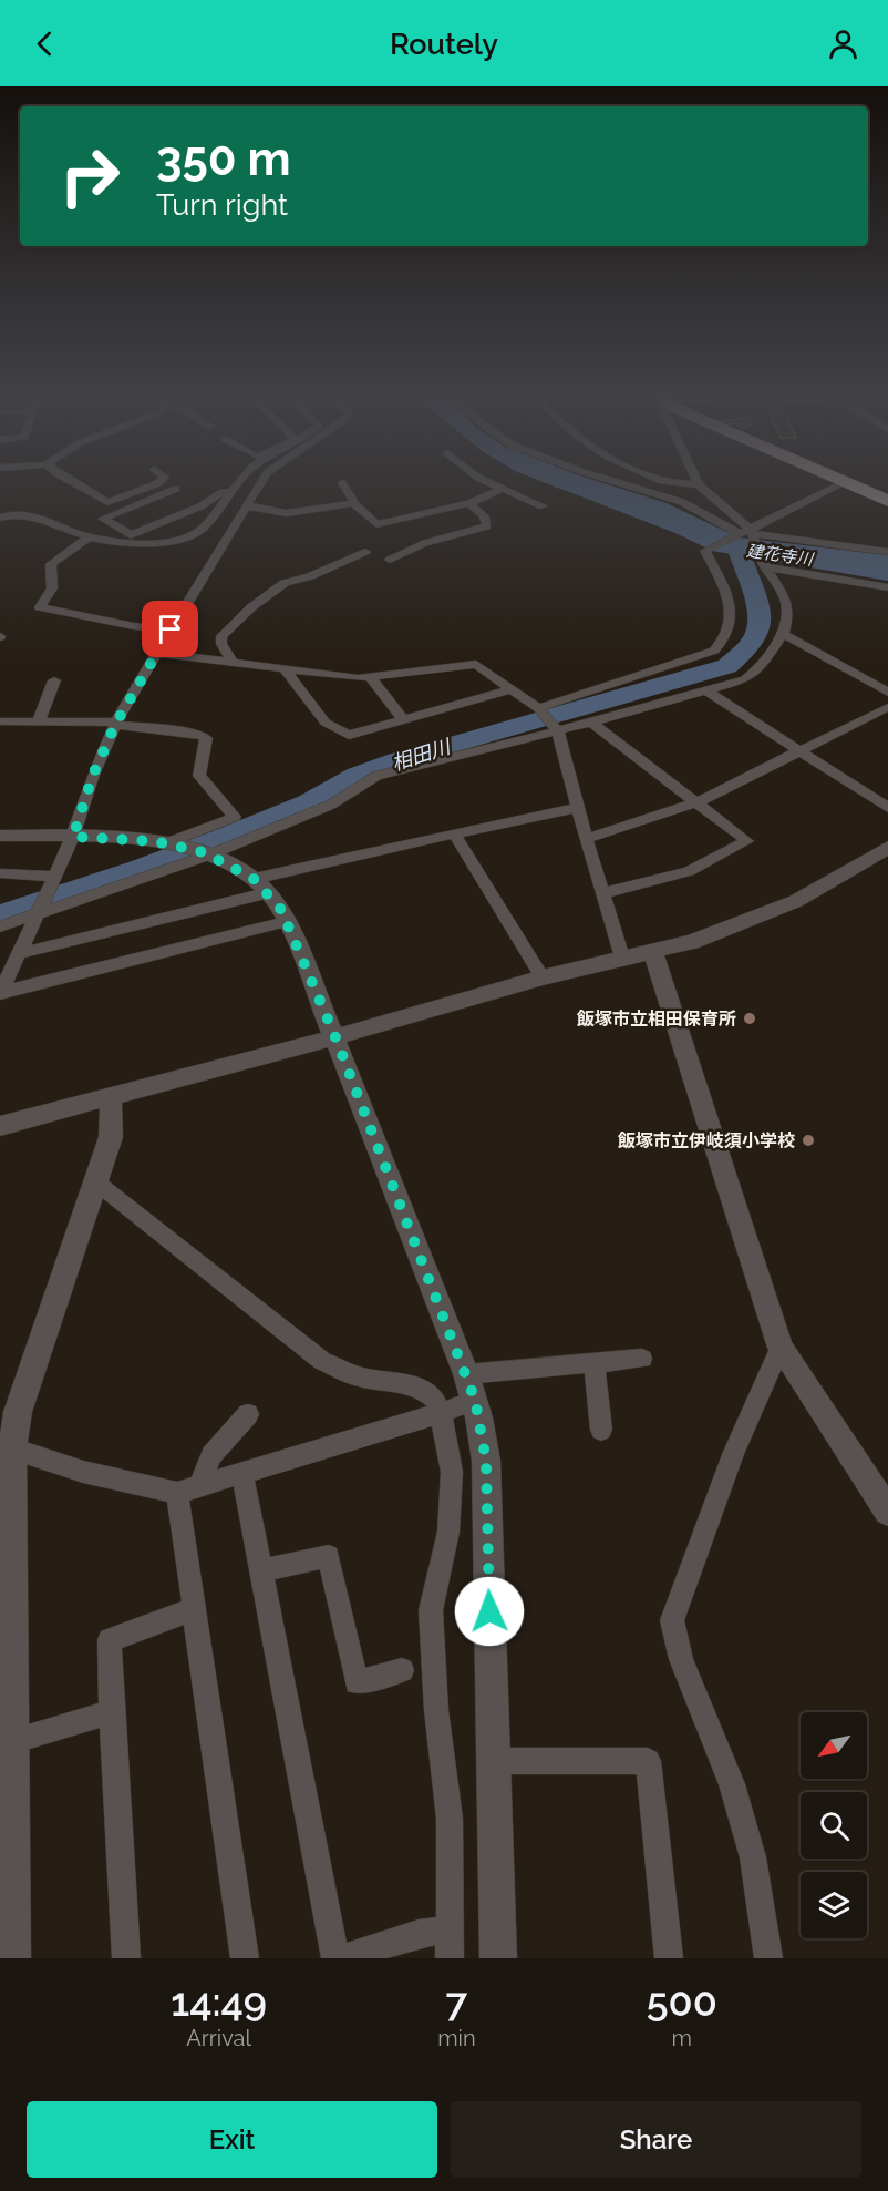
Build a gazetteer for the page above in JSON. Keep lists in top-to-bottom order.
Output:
{
  "water": ["建花寺川", "相田川"],
  "places": ["飯塚市立相田保育所", "飯塚市立伊岐須小学校"],
  "north": "bottom left",
  "page": {
    "header": "Routely",
    "turn": ["350 m", "Turn right"],
    "eta": [
      "14:49",
      "Arrival",
      "7",
      "min",
      "500",
      "m"
    ],
    "buttons": ["Exit", "Share"]
  }
}
